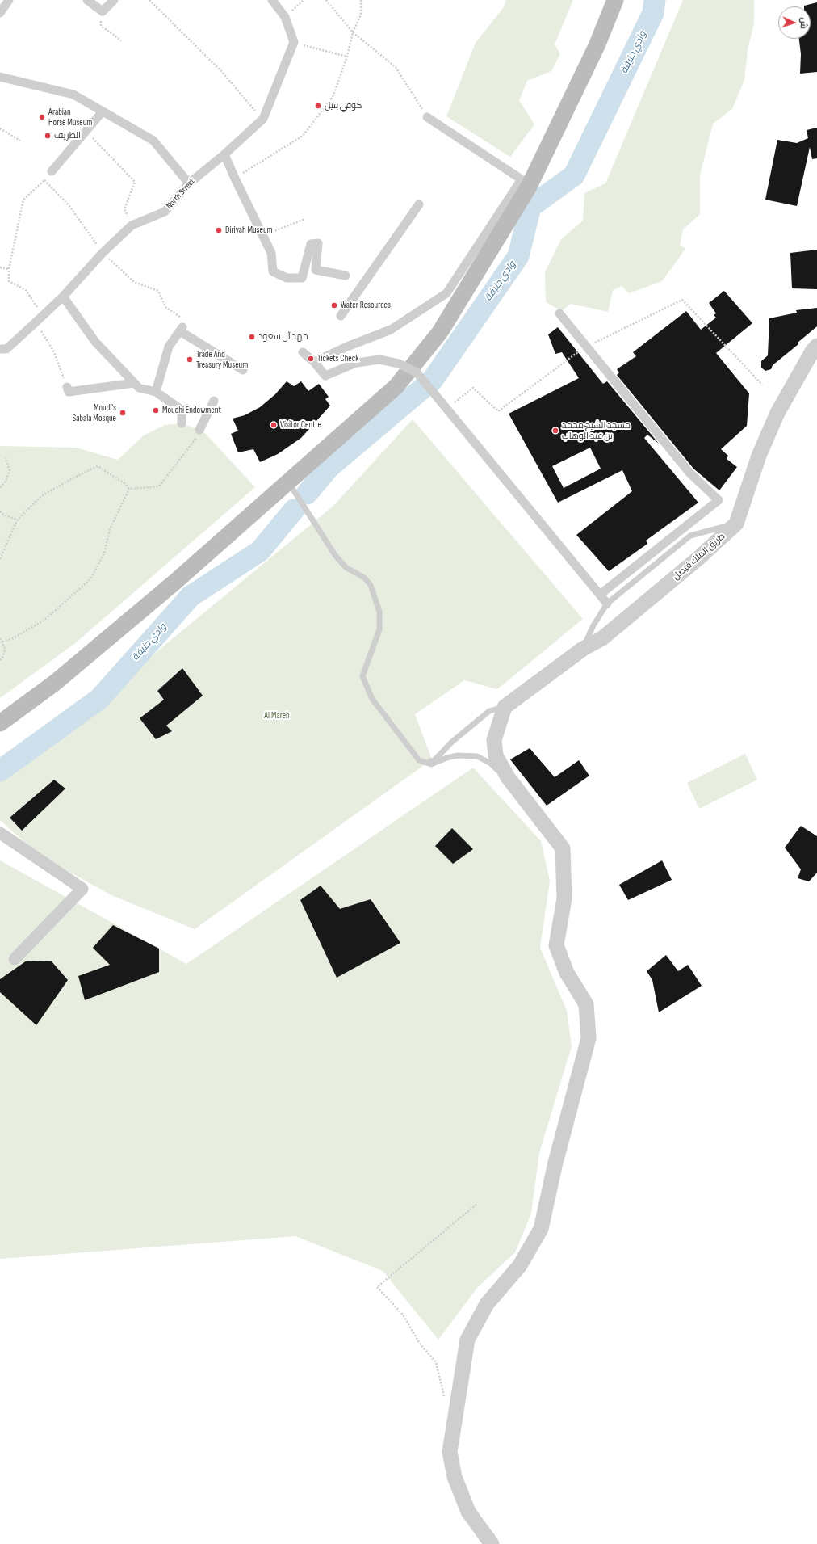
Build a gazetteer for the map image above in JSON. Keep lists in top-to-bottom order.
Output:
{
  "streets": {
    "street": ["North Street", "طريق الملك فيصل"]
  },
  "water": ["وادي حنيفة"],
  "parks": ["Al Mareh"],
  "places": [
    "كوفي بتيل",
    "Arabian Horse Museum",
    "الطريف",
    "Diriyah Museum",
    "Water Resources",
    "مهد آل سعود",
    "Tickets Check",
    "Trade And Treasury Museum",
    "Moudhi Endowment",
    "Moudi's Sabala Mosque",
    "Visitor Centre",
    "مسجد الشيخ محمد بن عبد الوهاب"
  ],
  "north": "right"
}
